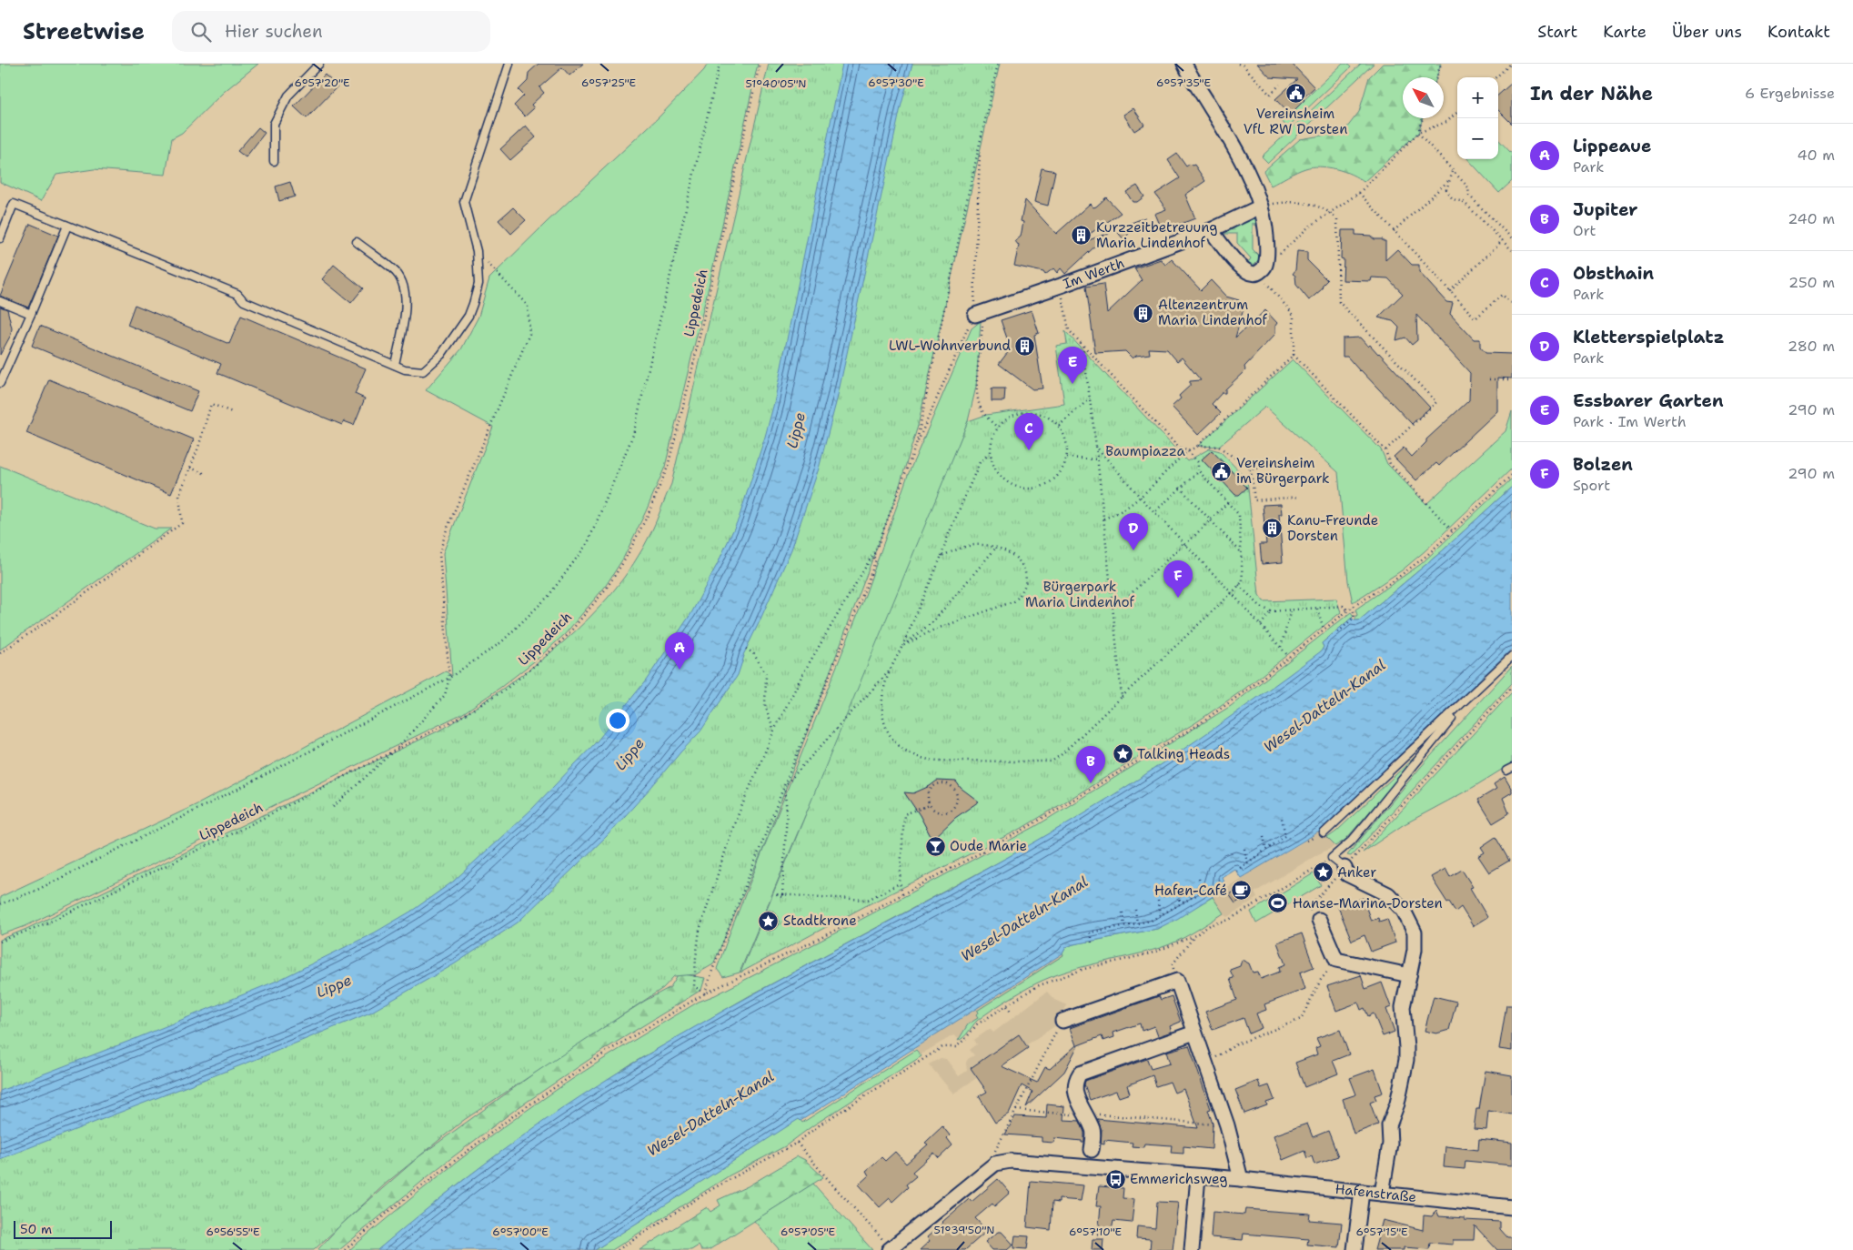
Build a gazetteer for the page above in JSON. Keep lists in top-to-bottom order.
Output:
{
  "streets": {
    "street": ["Im Werth", "Hafenstraße"],
    "path": ["Lippedeich"]
  },
  "water": ["Lippe", "Wesel-Datteln-Kanal"],
  "parks": ["Baumpiazza", "Bürgerpark Maria Lindenhof"],
  "places": {
    "public building": ["Vereinsheim VfL RW Dorsten", "Vereinsheim im Bürgerpark"],
    "building": [
      "Kurzzeitbetreuung Maria Lindenhof",
      "Altenzentrum Maria Lindenhof",
      "LWL-Wohnverbund",
      "Kanu-Freunde Dorsten"
    ],
    "place": ["Talking Heads", "Anker", "Stadtkrone"],
    "bar": ["Oude Marie"],
    "cafe": ["Hafen-Café"],
    "sports": ["Hanse-Marina-Dorsten"],
    "bus stop": ["Emmerichsweg"]
  },
  "scale_bar": "50 m",
  "north": "top left",
  "page": {
    "header": "Streetwise",
    "search": "Hier suchen",
    "nav": [
      "Start",
      "Karte",
      "Über uns",
      "Kontakt"
    ],
    "heading": ["In der Nähe", "6 Ergebnisse"],
    "map_buttons": ["+", "−"],
    "list": [
      {
        "mark": "A",
        "name": "Lippeaue",
        "note": "Park",
        "value": "40 m"
      },
      {
        "mark": "B",
        "name": "Jupiter",
        "note": "Ort",
        "value": "240 m"
      },
      {
        "mark": "C",
        "name": "Obsthain",
        "note": "Park",
        "value": "250 m"
      },
      {
        "mark": "D",
        "name": "Kletterspielplatz",
        "note": "Park",
        "value": "280 m"
      },
      {
        "mark": "E",
        "name": "Essbarer Garten",
        "note": "Park · Im Werth",
        "value": "290 m"
      },
      {
        "mark": "F",
        "name": "Bolzen",
        "note": "Sport",
        "value": "290 m"
      }
    ],
    "pins": [
      "E",
      "C",
      "D",
      "F",
      "A",
      "B"
    ],
    "scale": "50 m"
  },
  "coordinates": [
    "6°57'30\"E",
    "6°57'35\"E",
    "6°57'20\"E",
    "6°57'25\"E",
    "51°40'05\"N",
    "51°39'50\"N",
    "6°56'55\"E",
    "6°57'00\"E",
    "6°57'05\"E",
    "6°57'10\"E",
    "6°57'15\"E"
  ]
}
